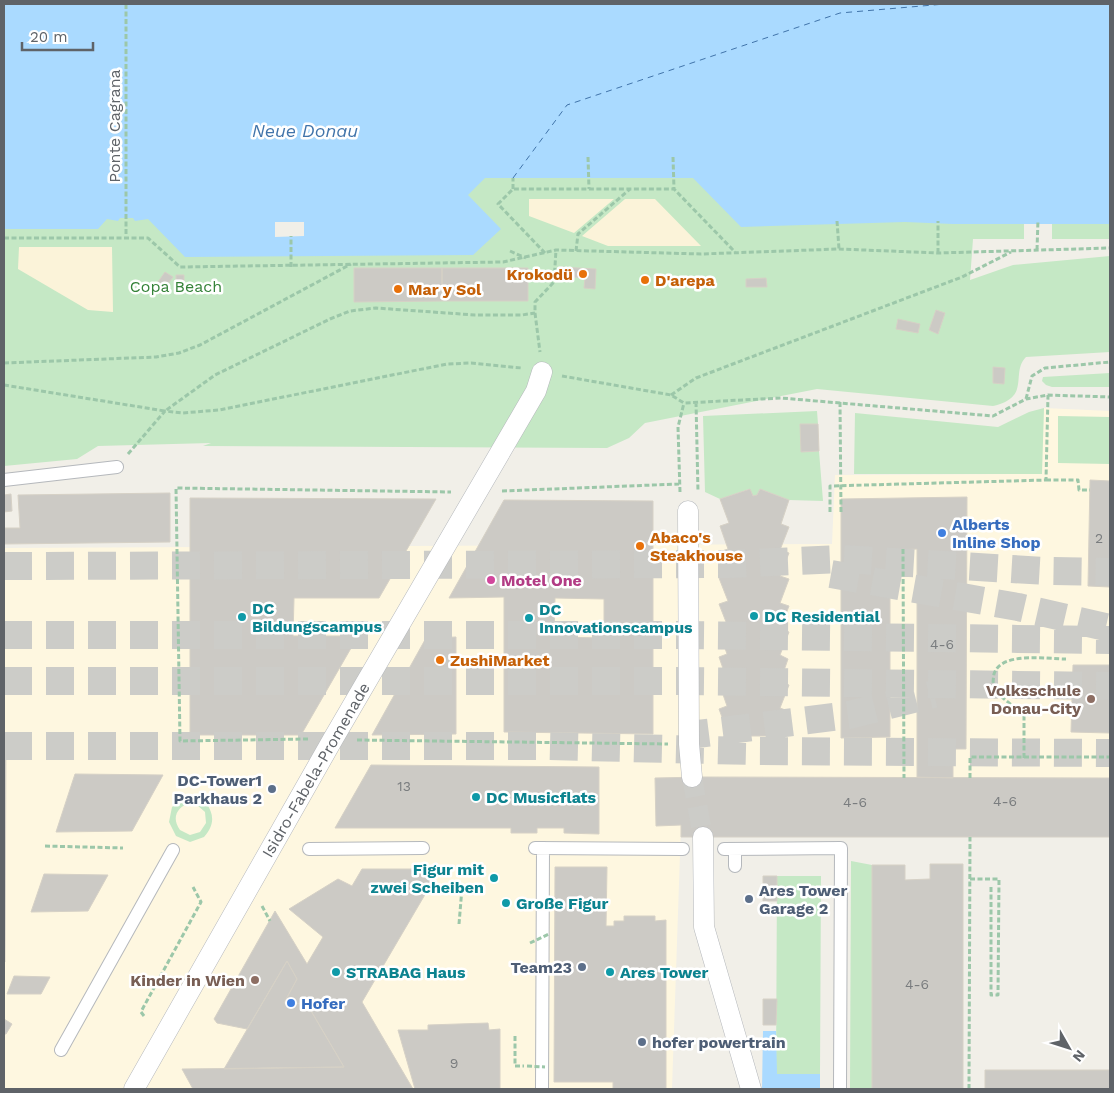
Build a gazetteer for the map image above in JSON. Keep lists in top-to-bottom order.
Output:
{
  "streets": {
    "street": ["Isidro-Fabela-Promenade"],
    "path": ["Ponte Cagrana"]
  },
  "water": ["Neue Donau"],
  "parks": ["Copa Beach"],
  "places": [
    "Krokodü",
    "D'arepa",
    "Mar y Sol",
    "Alberts Inline Shop",
    "Abaco's Steakhouse",
    "Motel One",
    "DC Residential",
    "DC Bildungscampus",
    "DC Innovationscampus",
    "ZushiMarket",
    "Volksschule Donau-City",
    "DC-Tower1 Parkhaus 2",
    "DC Musicflats",
    "Figur mit zwei Scheiben",
    "Ares Tower Garage 2",
    "Große Figur",
    "Team23",
    "STRABAG Haus",
    "Ares Tower",
    "Kinder in Wien",
    "Hofer",
    "hofer powertrain"
  ],
  "house_numbers": [
    "2",
    "4-6",
    "13",
    "4-6",
    "4-6",
    "4-6",
    "9"
  ],
  "scale_bar": "20 m",
  "north": "bottom right"
}
